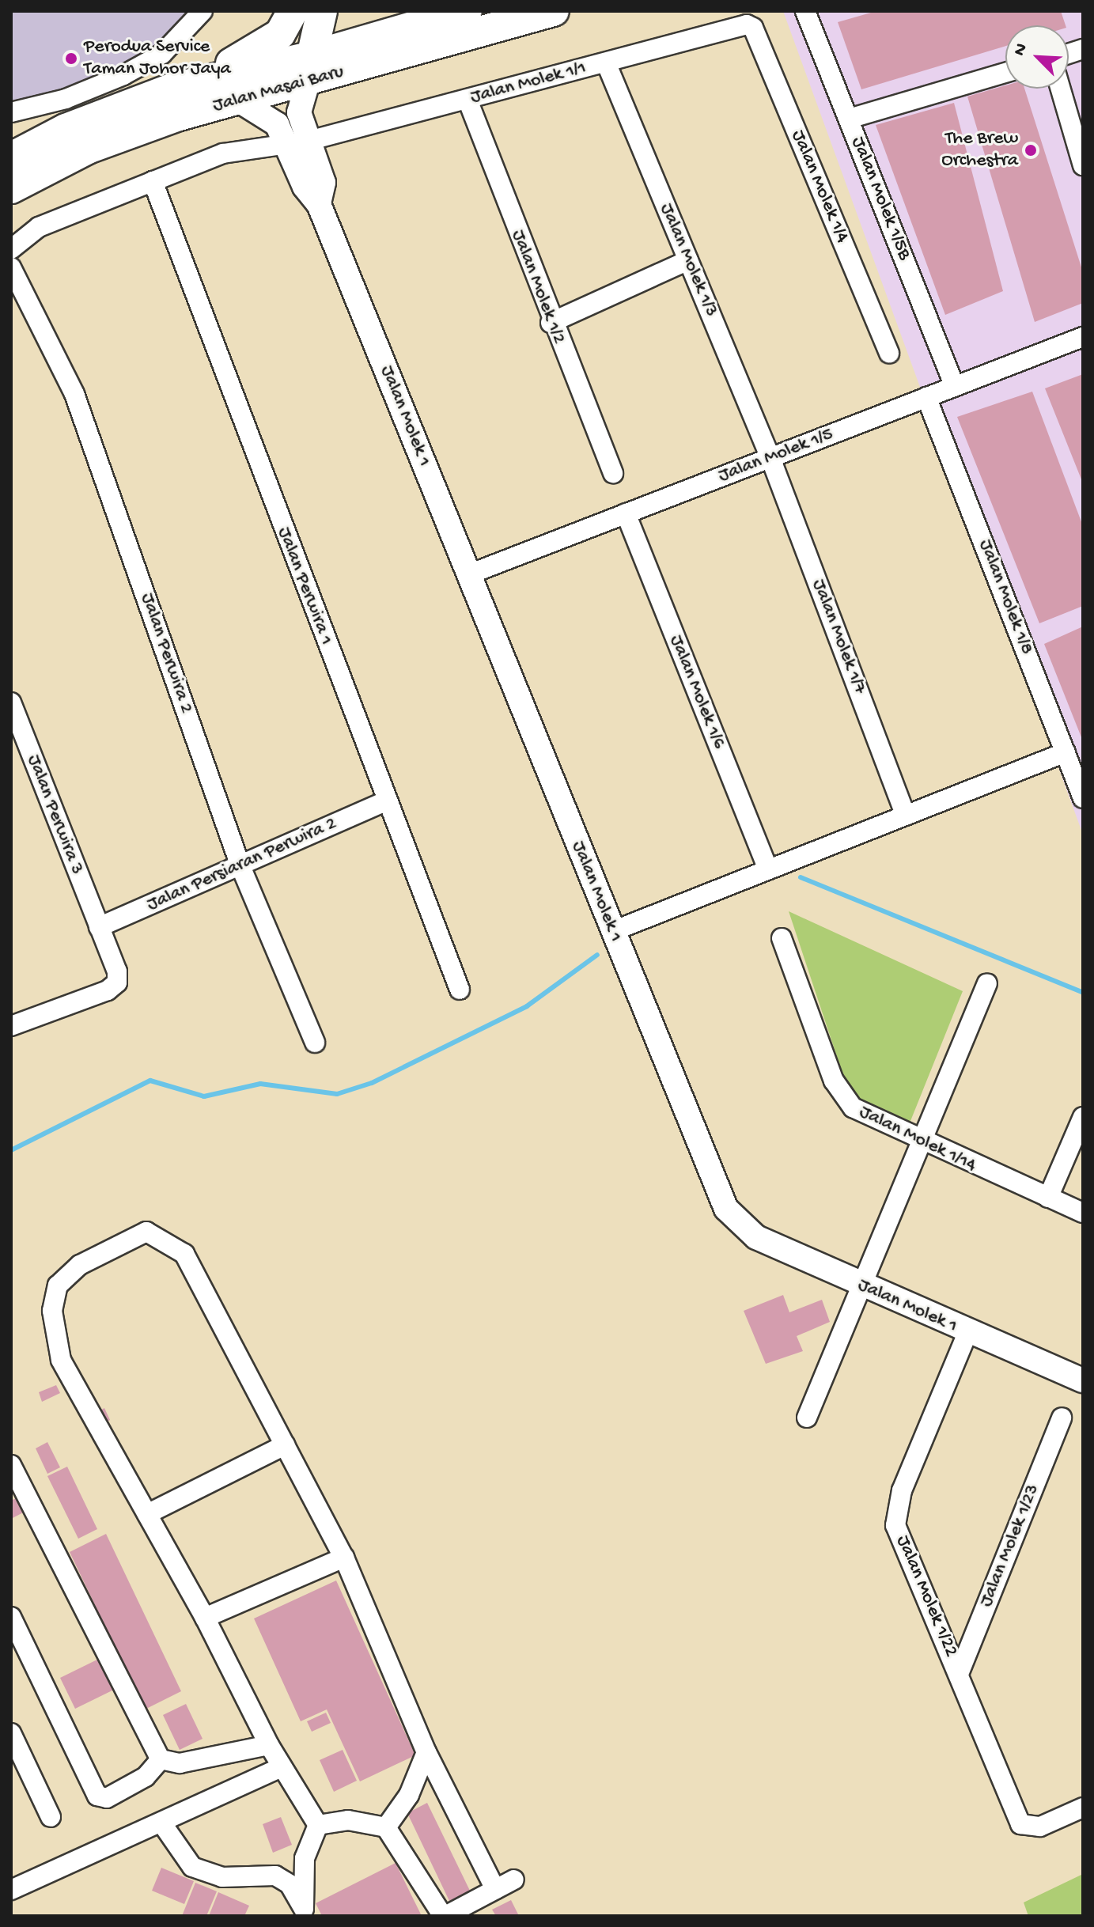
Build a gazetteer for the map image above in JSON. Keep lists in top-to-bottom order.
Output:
{
  "streets": {
    "main road": ["Jalan Masai Baru"],
    "street": [
      "Jalan Molek 1/1",
      "Jalan Molek 1/4",
      "Jalan Molek 1/5B",
      "Jalan Molek 1/3",
      "Jalan Molek 1/2",
      "Jalan Molek 1",
      "Jalan Molek 1/5",
      "Jalan Perwira 1",
      "Jalan Molek 1/8",
      "Jalan Molek 1/7",
      "Jalan Perwira 2",
      "Jalan Molek 1/6",
      "Jalan Perwira 3",
      "Jalan Persiaran Perwira 2",
      "Jalan Molek 1/14",
      "Jalan Molek 1/23",
      "Jalan Molek 1/22"
    ]
  },
  "crossings": [
    ["Jalan Molek 1/1", "Jalan Molek 1/4"],
    ["Jalan Molek 1/1", "Jalan Molek 1/3"],
    ["Jalan Molek 1/1", "Jalan Molek 1/2"],
    ["Jalan Molek 1/1", "Jalan Molek 1"],
    ["Jalan Molek 1/1", "Jalan Perwira 1"],
    ["Jalan Masai Baru", "Jalan Molek 1"],
    ["Jalan Molek 1/5B", "Jalan Molek 1/5"],
    ["Jalan Molek 1/3", "Jalan Molek 1/5"],
    ["Jalan Molek 1/3", "Jalan Molek 1/7"],
    ["Jalan Molek 1", "Jalan Molek 1/5"],
    ["Jalan Molek 1", "Jalan Molek 1/22"],
    ["Jalan Molek 1/5", "Jalan Molek 1/8"],
    ["Jalan Molek 1/5", "Jalan Molek 1/7"],
    ["Jalan Molek 1/5", "Jalan Molek 1/6"],
    ["Jalan Perwira 1", "Jalan Persiaran Perwira 2"],
    ["Jalan Perwira 2", "Jalan Persiaran Perwira 2"],
    ["Jalan Perwira 3", "Jalan Persiaran Perwira 2"],
    ["Jalan Molek 1/23", "Jalan Molek 1/22"]
  ],
  "places": ["Perodua Service Taman Johor Jaya", "The Brew Orchestra"],
  "north": "top left"
}
